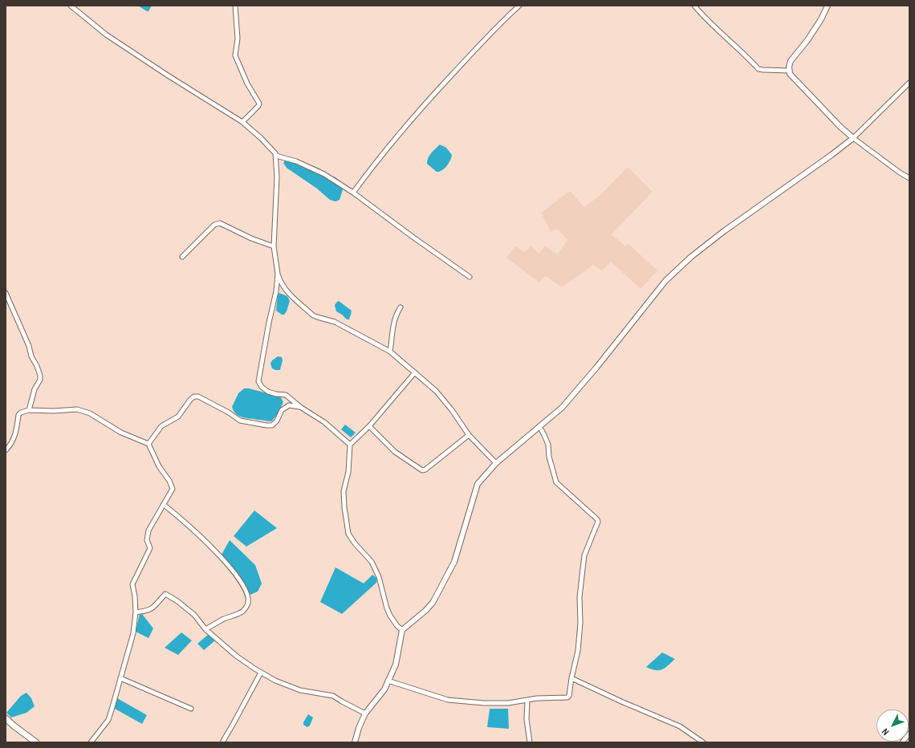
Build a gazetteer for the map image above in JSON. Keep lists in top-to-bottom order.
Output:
{
  "north": "bottom left"
}
